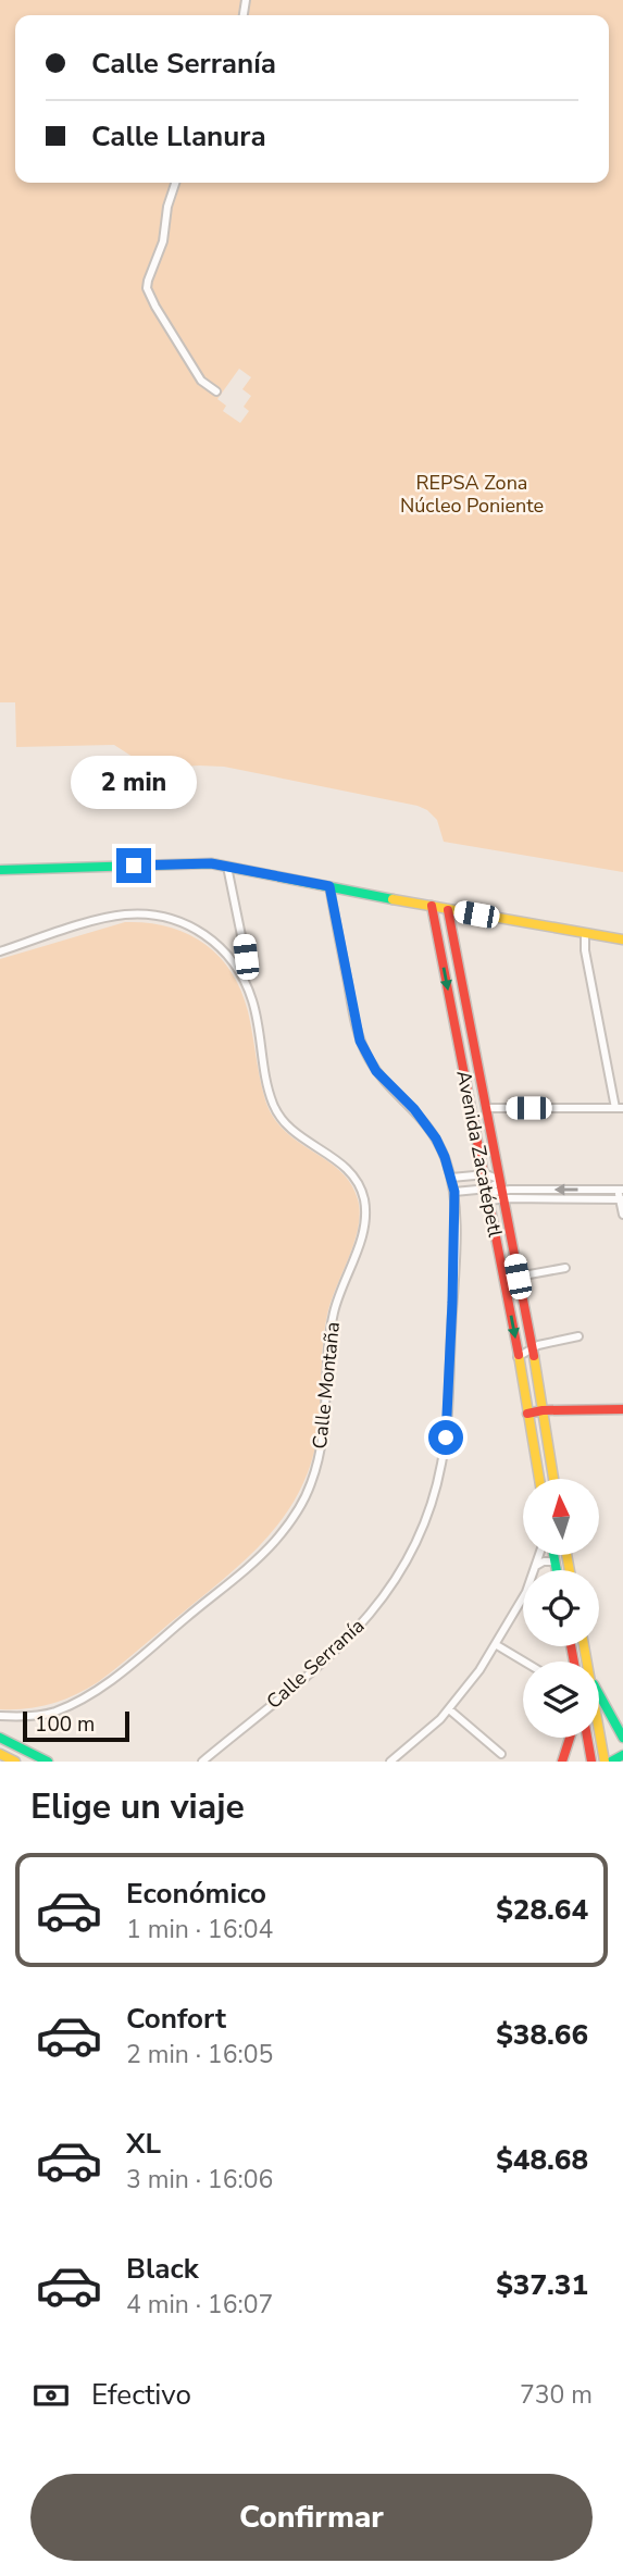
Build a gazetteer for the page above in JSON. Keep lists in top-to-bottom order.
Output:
{
  "streets": {
    "main road": ["Avenida Zacatépetl"],
    "street": ["Calle Montaña", "Calle Serranía"]
  },
  "parks": ["REPSA Zona Núcleo Poniente"],
  "scale_bar": "100 m",
  "north": "top",
  "page": {
    "banner": ["Calle Serranía", "Calle Llanura"],
    "bubble": "2 min",
    "scale": "100 m",
    "heading": "Elige un viaje",
    "list": [
      {
        "name": "Económico",
        "note": "1 min · 16:04",
        "value": "$28.64"
      },
      {
        "name": "Confort",
        "note": "2 min · 16:05",
        "value": "$38.66"
      },
      {
        "name": "XL",
        "note": "3 min · 16:06",
        "value": "$48.68"
      },
      {
        "name": "Black",
        "note": "4 min · 16:07",
        "value": "$37.31"
      }
    ],
    "pay": ["Efectivo", "730 m"],
    "buttons": "Confirmar"
  }
}
